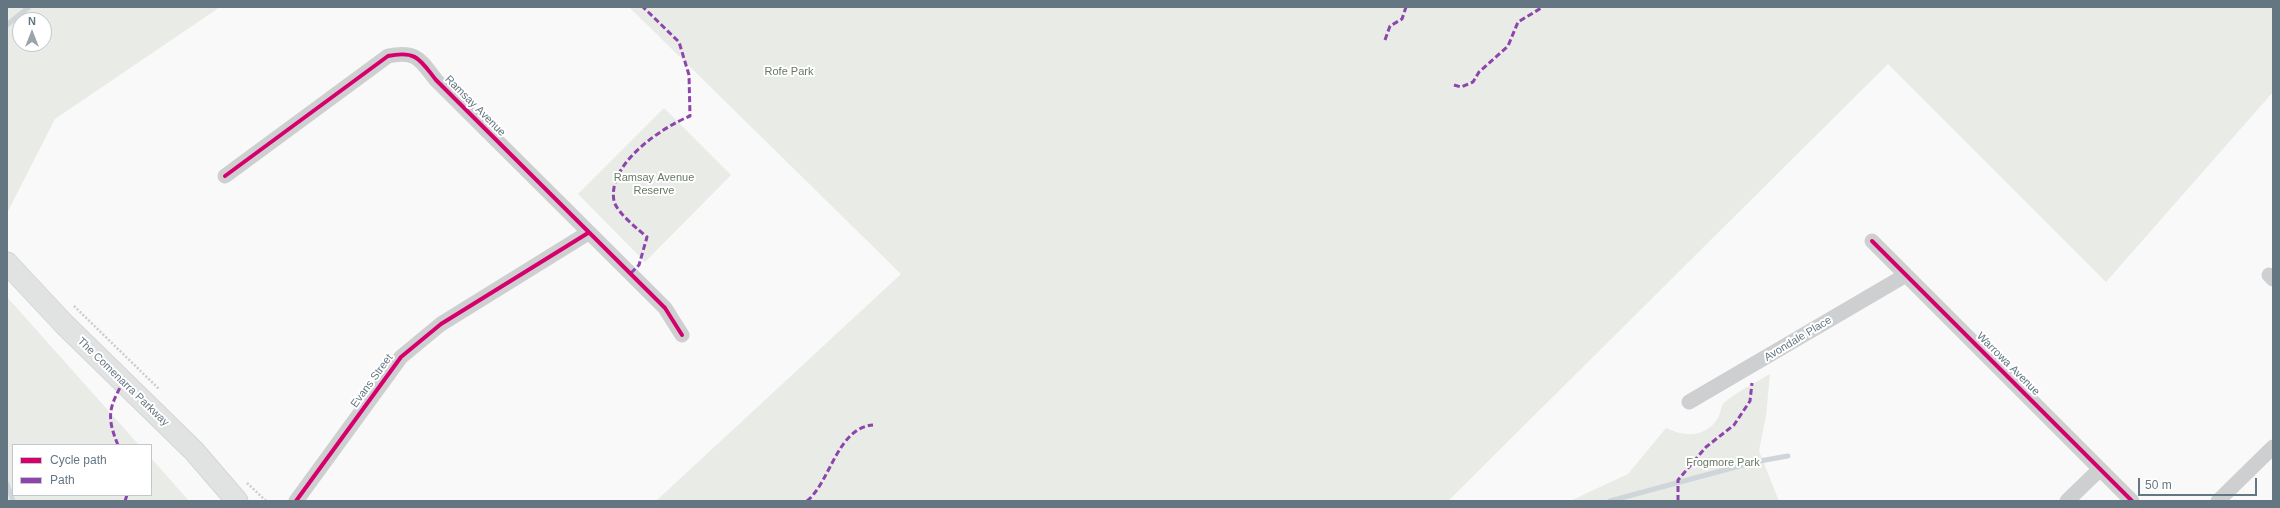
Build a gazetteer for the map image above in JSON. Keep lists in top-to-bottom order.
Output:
{
  "streets": {
    "main road": ["The Comenarra Parkway"],
    "street": [
      "Ramsay Avenue",
      "Avondale Place",
      "Warrowa Avenue",
      "Evans Street"
    ]
  },
  "crossings": [
    ["Ramsay Avenue", "Evans Street"],
    ["Avondale Place", "Warrowa Avenue"]
  ],
  "parks": ["Rofe Park", "Ramsay Avenue Reserve", "Frogmore Park"],
  "legend": ["Cycle path", "Path"],
  "scale_bar": "50 m",
  "north": "top"
}
